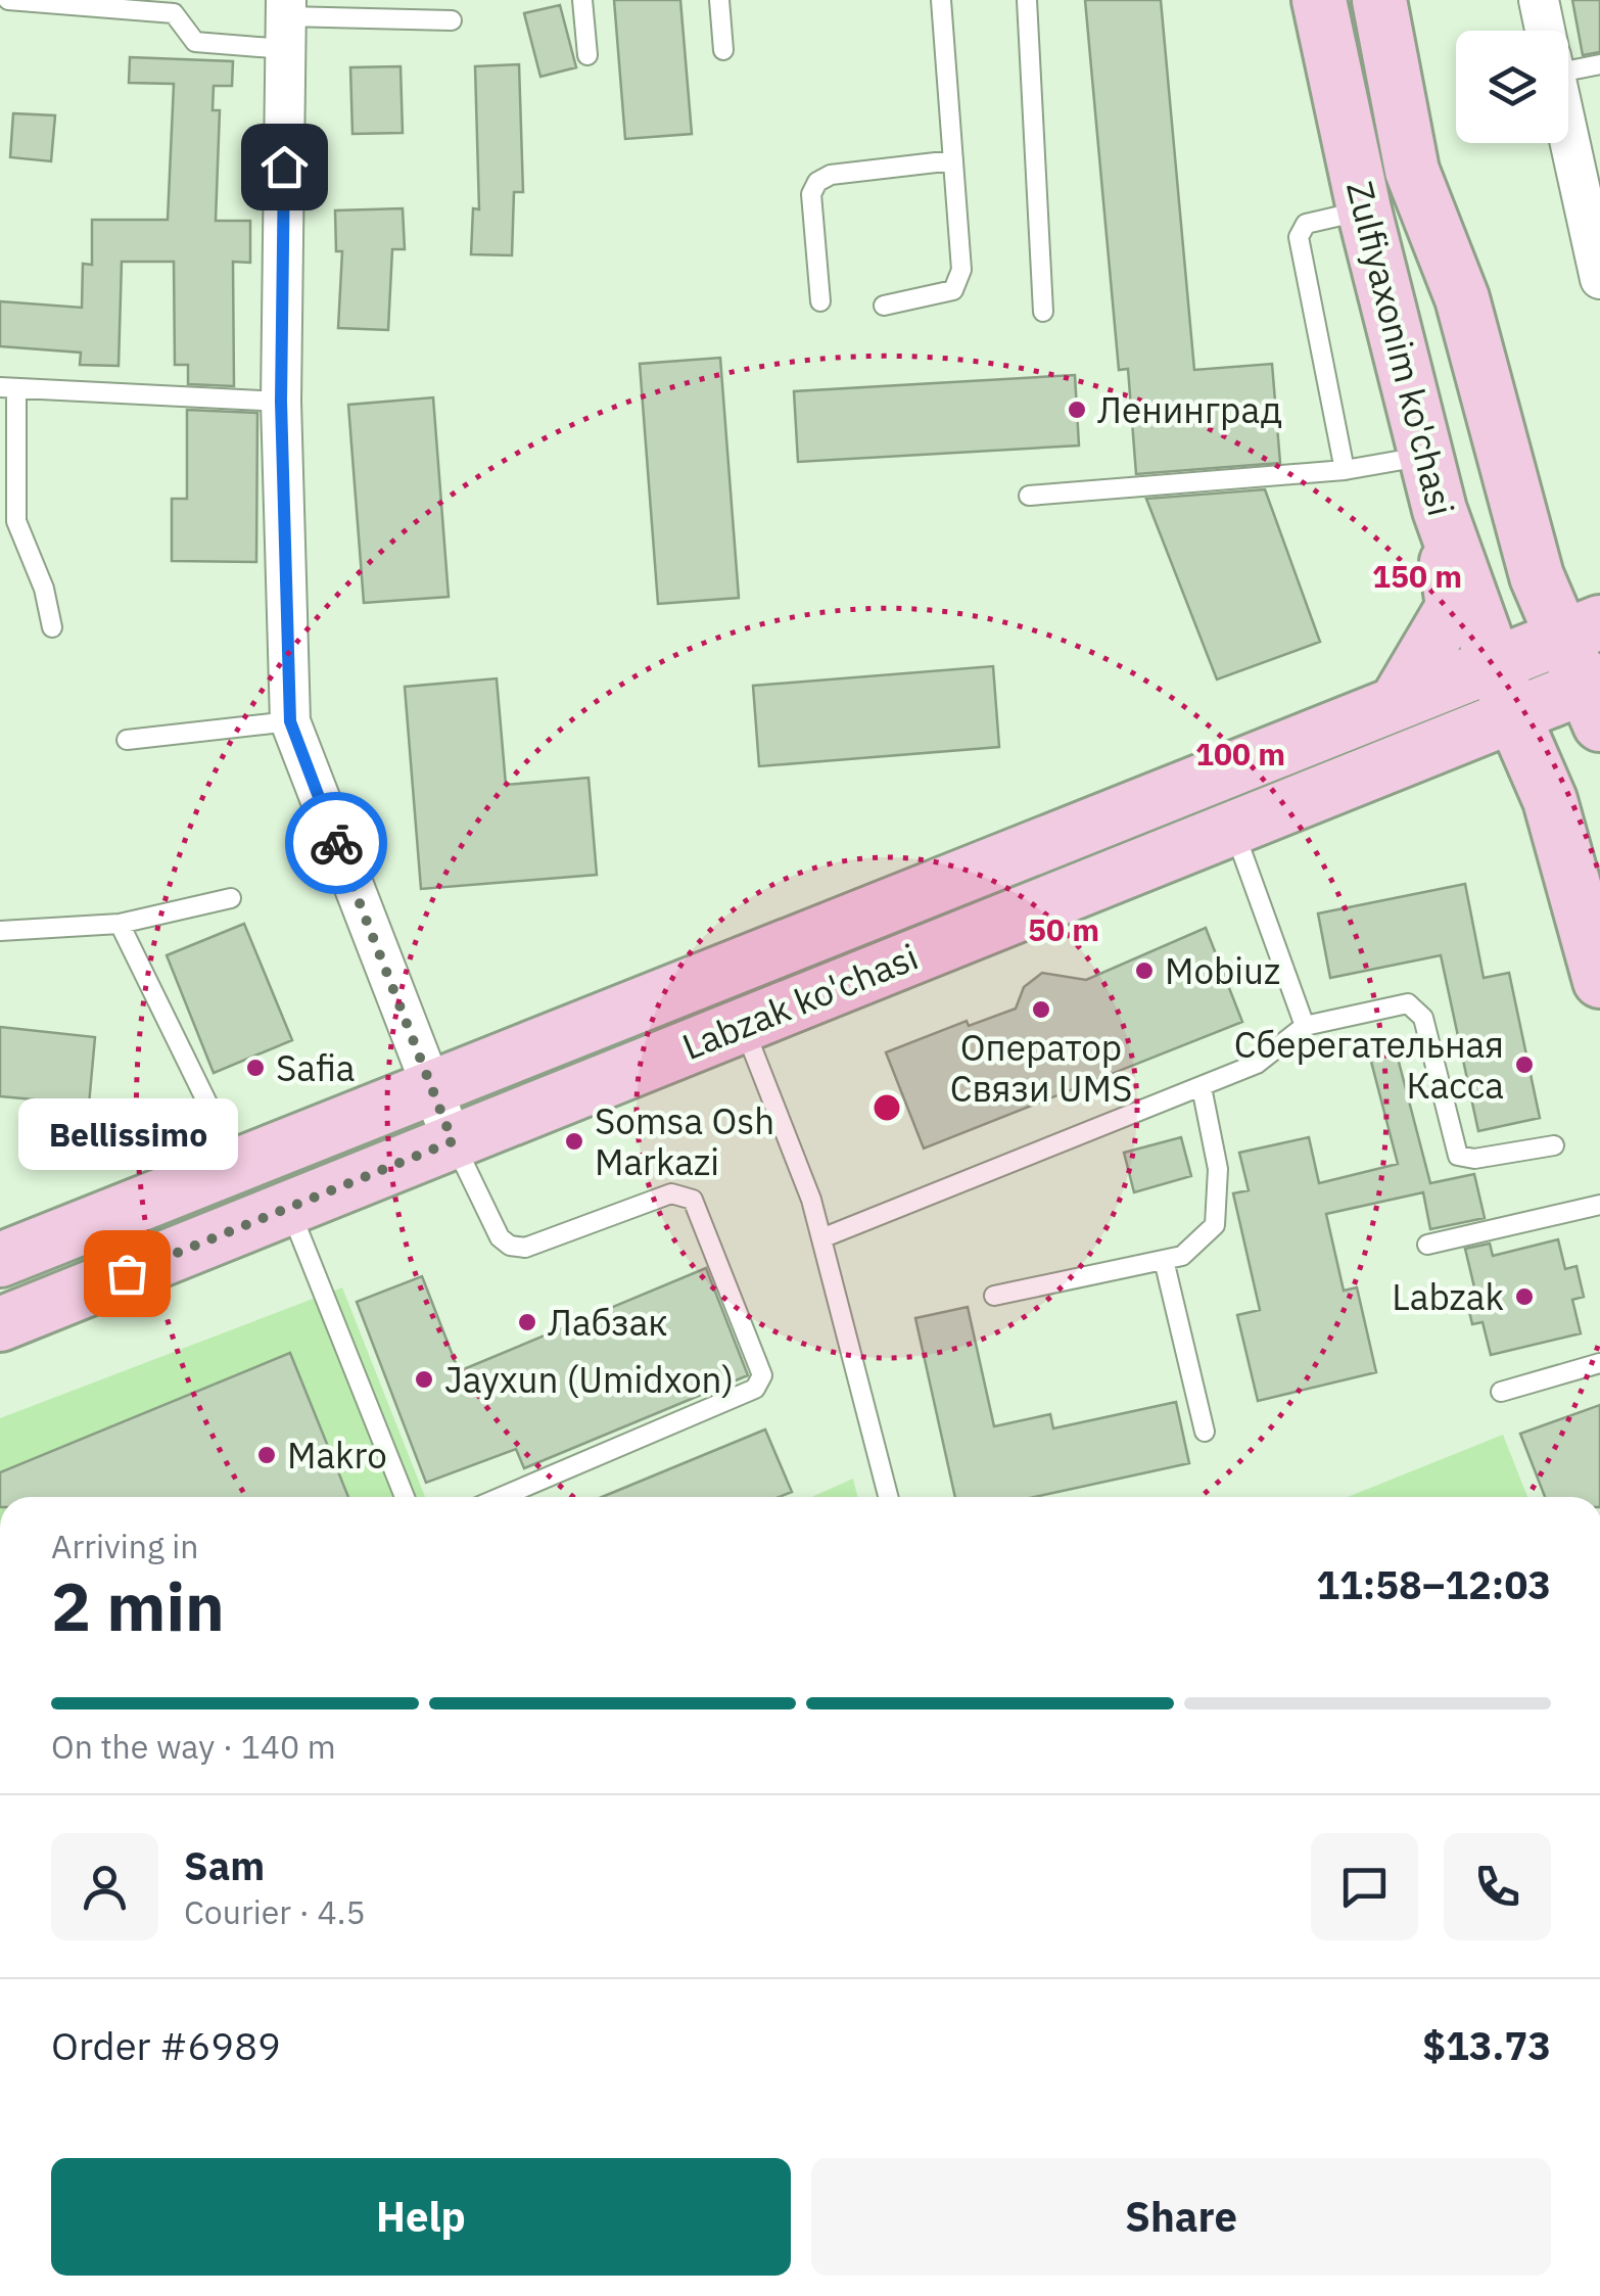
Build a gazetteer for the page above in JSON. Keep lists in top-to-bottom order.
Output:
{
  "streets": {
    "main road": ["Zulfiyaxonim ko'chasi", "Labzak ko'chasi"]
  },
  "crossings": [
    ["Zulfiyaxonim ko'chasi", "Labzak ko'chasi"]
  ],
  "places": [
    "Ленинград",
    "Mobiuz",
    "Оператор Связи UMS",
    "Сберегательная Касса",
    "Safia",
    "Somsa Osh Markazi",
    "Bellissimo",
    "Labzak",
    "Лабзак",
    "Jayxun (Umidxon)",
    "Makro"
  ],
  "page": {
    "bubble": "Bellissimo",
    "heading": ["2 min", "Arriving in", "11:58–12:03"],
    "panel": [
      "Sam",
      "Courier · 4.5",
      "Order #6989",
      "$13.73"
    ],
    "bar": "On the way · 140 m",
    "buttons": ["Help", "Share"]
  },
  "rings": ["150 m", "100 m", "50 m"]
}
